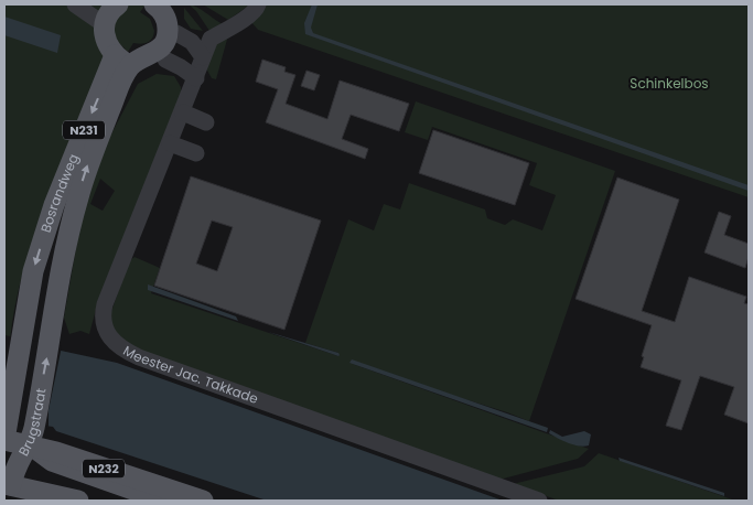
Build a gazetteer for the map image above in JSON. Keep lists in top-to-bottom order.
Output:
{
  "streets": {
    "main road": [
      "N231",
      "Bosrandweg",
      "Brugstraat",
      "N232"
    ],
    "street": ["Meester Jac. Takkade"]
  },
  "crossings": [
    ["Bosrandweg", "Brugstraat"],
    ["Brugstraat", "N232"]
  ],
  "parks": ["Schinkelbos"]
}
